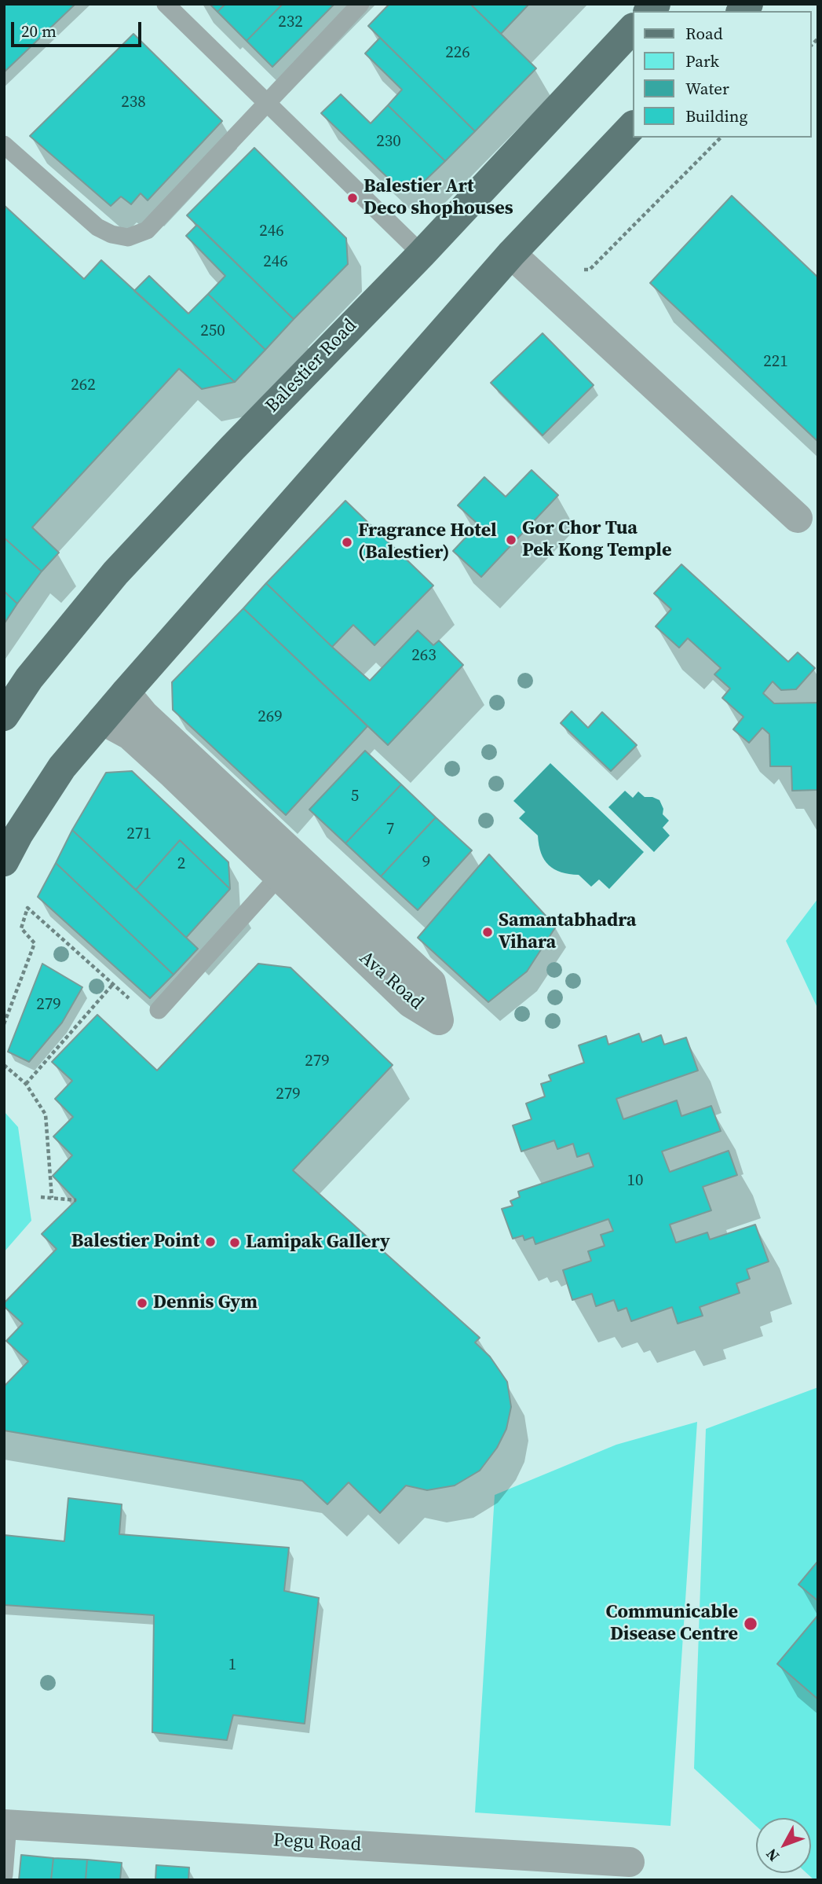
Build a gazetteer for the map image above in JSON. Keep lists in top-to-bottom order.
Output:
{
  "streets": {
    "main road": ["Balestier Road"],
    "street": ["Ava Road", "Pegu Road"]
  },
  "places": [
    "Balestier Art Deco shophouses",
    "Gor Chor Tua Pek Kong Temple",
    "Fragrance Hotel (Balestier)",
    "Samantabhadra Vihara",
    "Balestier Point",
    "Lamipak Gallery",
    "Dennis Gym",
    "Communicable Disease Centre"
  ],
  "house_numbers": [
    "232",
    "226",
    "238",
    "230",
    "246",
    "246",
    "250",
    "221",
    "262",
    "263",
    "269",
    "5",
    "7",
    "271",
    "9",
    "2",
    "279",
    "279",
    "279",
    "10",
    "1"
  ],
  "legend": [
    "Road",
    "Park",
    "Water",
    "Building"
  ],
  "scale_bar": "20 m",
  "north": "bottom left"
}
